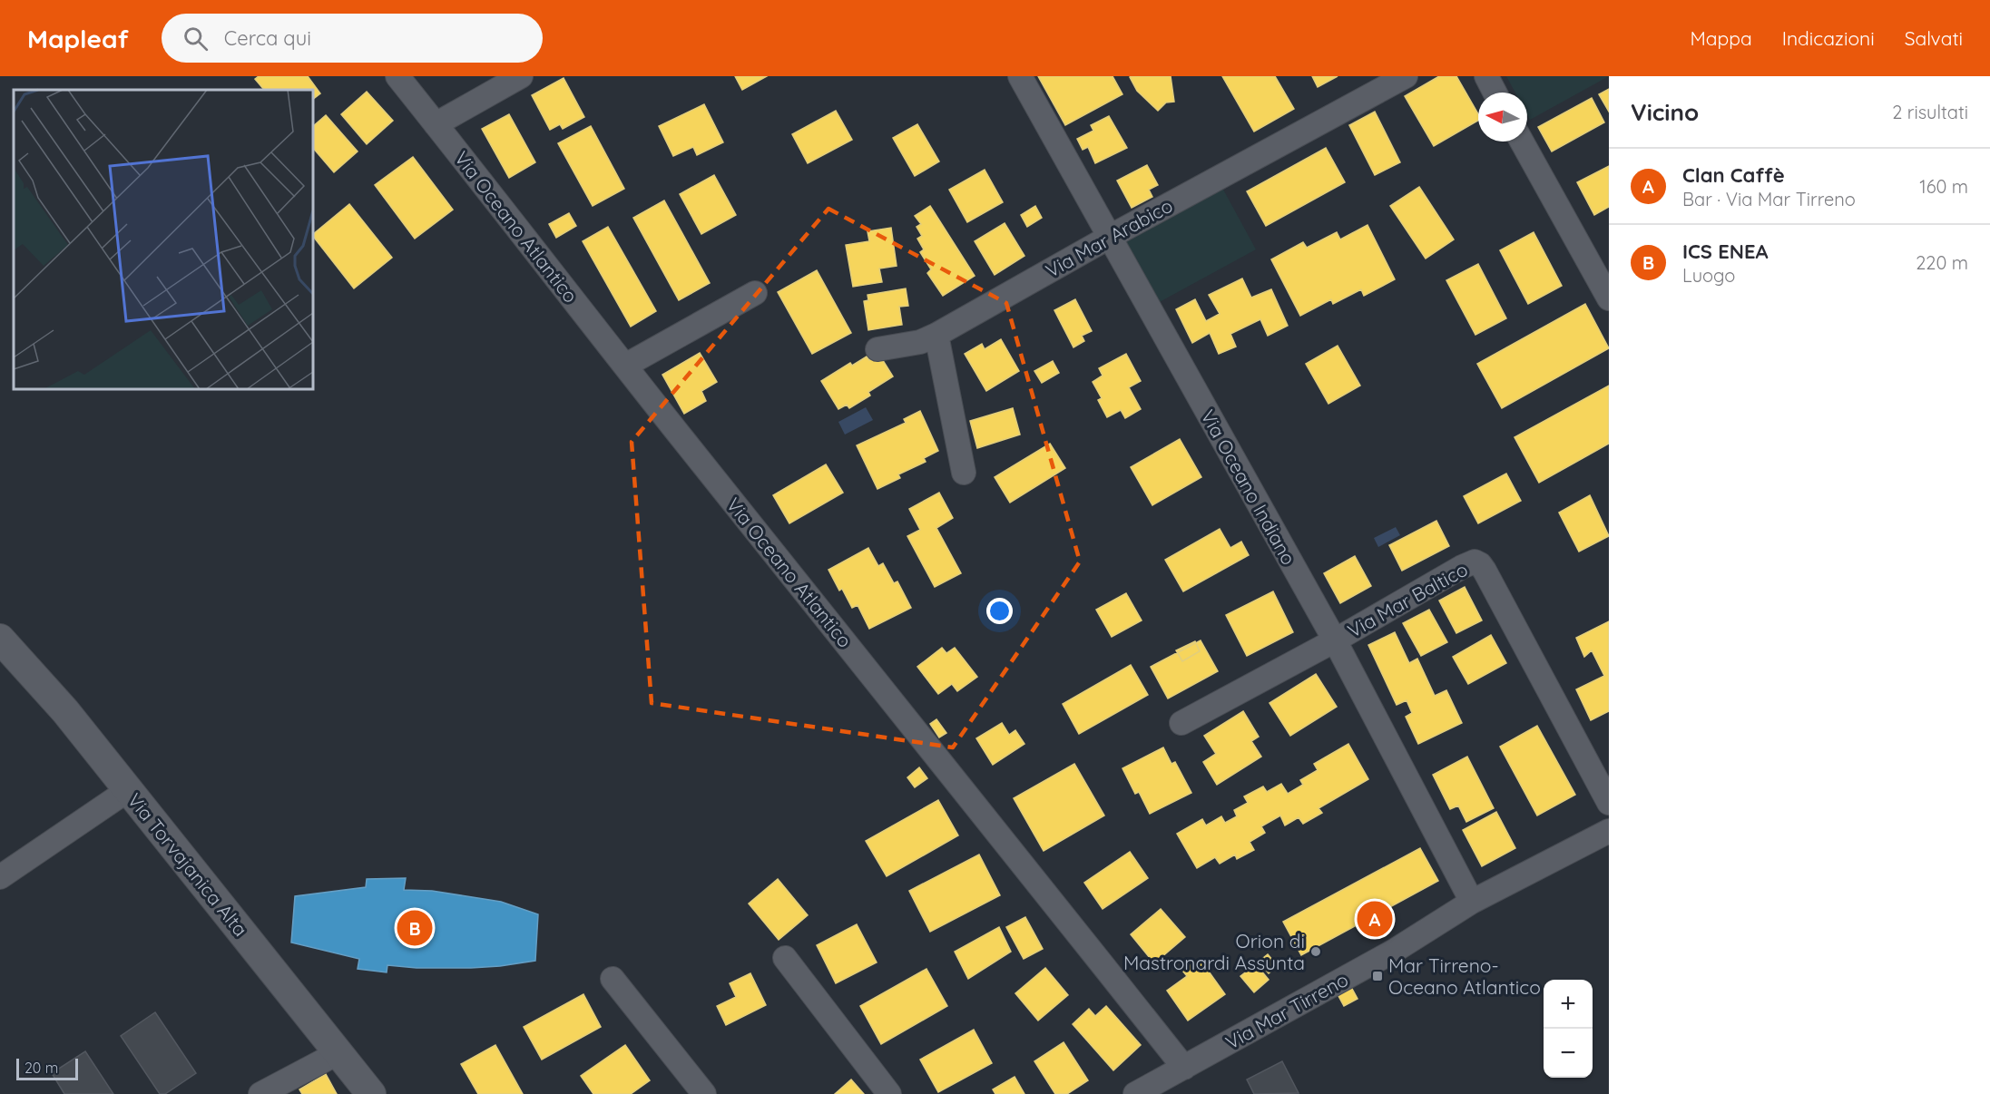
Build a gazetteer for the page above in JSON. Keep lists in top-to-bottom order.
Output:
{
  "streets": {
    "street": [
      "Via Oceano Atlantico",
      "Via Mar Arabico",
      "Via Oceano Indiano",
      "Via Mar Baltico",
      "Via Torvajanica Alta",
      "Via Mar Tirreno"
    ]
  },
  "crossings": [
    ["Via Oceano Atlantico", "Via Mar Tirreno"],
    ["Via Mar Arabico", "Via Oceano Indiano"],
    ["Via Oceano Indiano", "Via Mar Baltico"],
    ["Via Oceano Indiano", "Via Mar Tirreno"]
  ],
  "places": {
    "other": ["Orion di Mastronardi Assunta"],
    "transit": ["Mar Tirreno- Oceano Atlantico"]
  },
  "scale_bar": "20 m",
  "north": "left",
  "page": {
    "header": "Mapleaf",
    "search": "Cerca qui",
    "nav": ["Mappa", "Indicazioni", "Salvati"],
    "heading": ["Vicino", "2 risultati"],
    "list": [
      {
        "mark": "A",
        "name": "Clan Caffè",
        "note": "Bar · Via Mar Tirreno",
        "value": "160 m"
      },
      {
        "mark": "B",
        "name": "ICS ENEA",
        "note": "Luogo",
        "value": "220 m"
      }
    ],
    "pins": ["A", "B"],
    "map_buttons": ["+", "−"],
    "scale": "20 m"
  }
}
